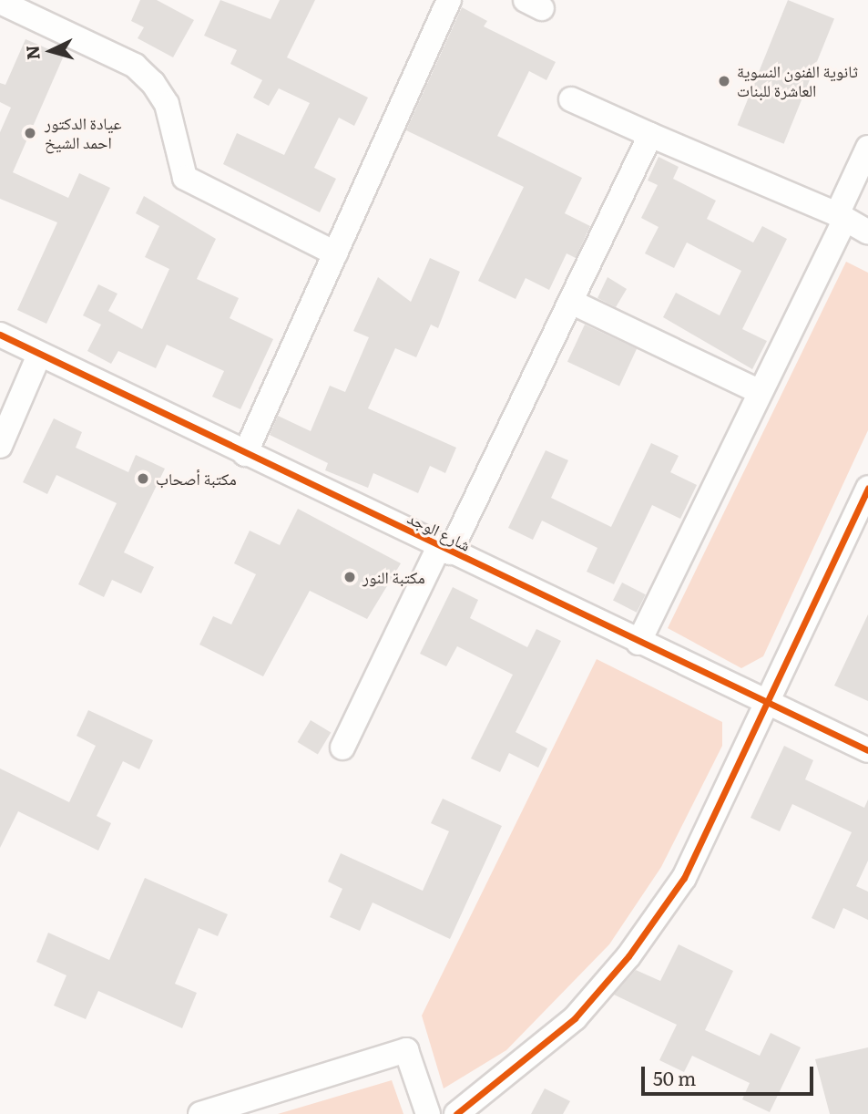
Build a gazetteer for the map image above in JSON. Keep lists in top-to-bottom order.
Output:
{
  "streets": {
    "street": ["شارع الوجد"]
  },
  "places": [
    "ثانوية الفنون النسوية العاشرة للبنات",
    "عيادة الدكتور احمد الشيخ",
    "مكتبة أصحاب",
    "مكتبة النور"
  ],
  "scale_bar": "50 m",
  "north": "left"
}
